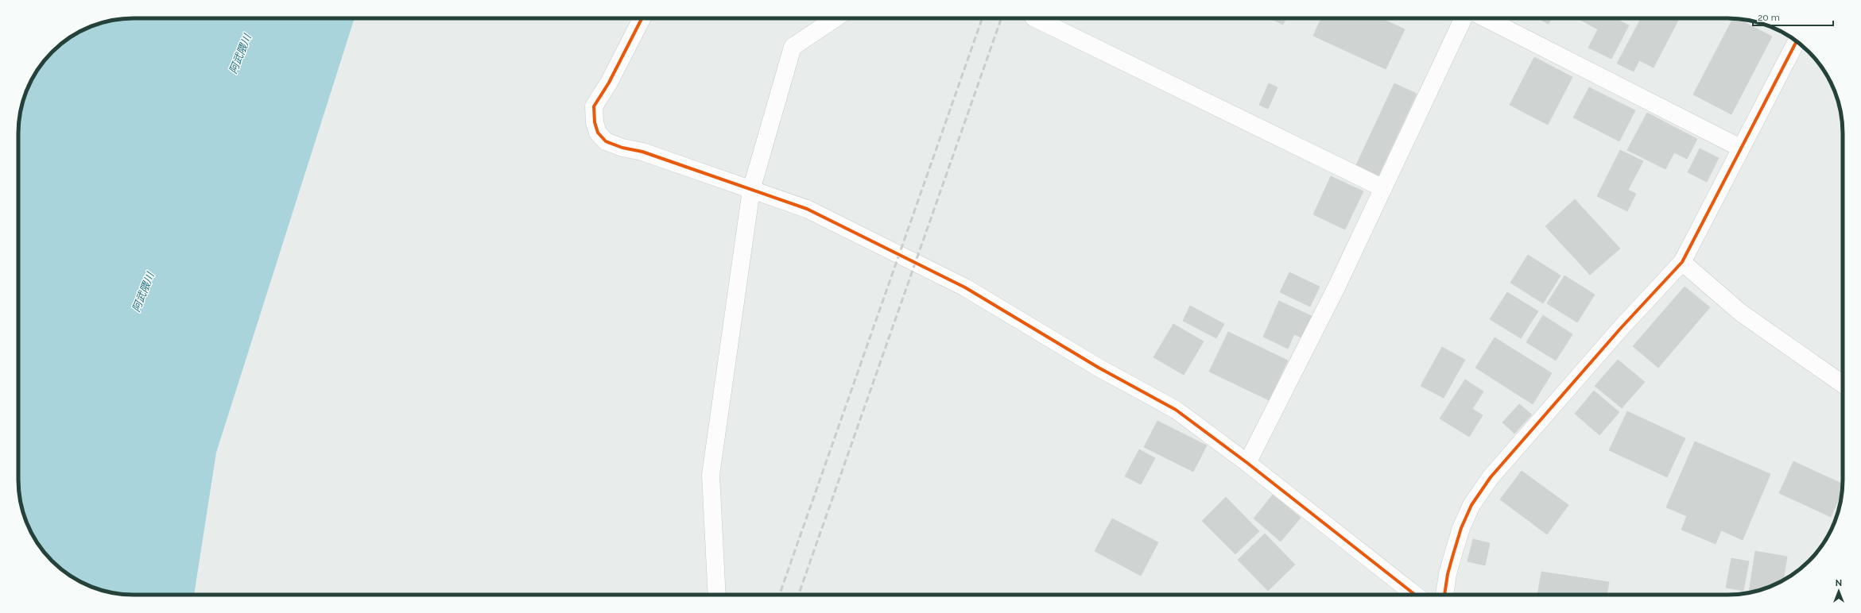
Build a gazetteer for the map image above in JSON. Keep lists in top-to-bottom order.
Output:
{
  "water": ["阿武隈川"],
  "scale_bar": "20 m",
  "north": "top"
}
